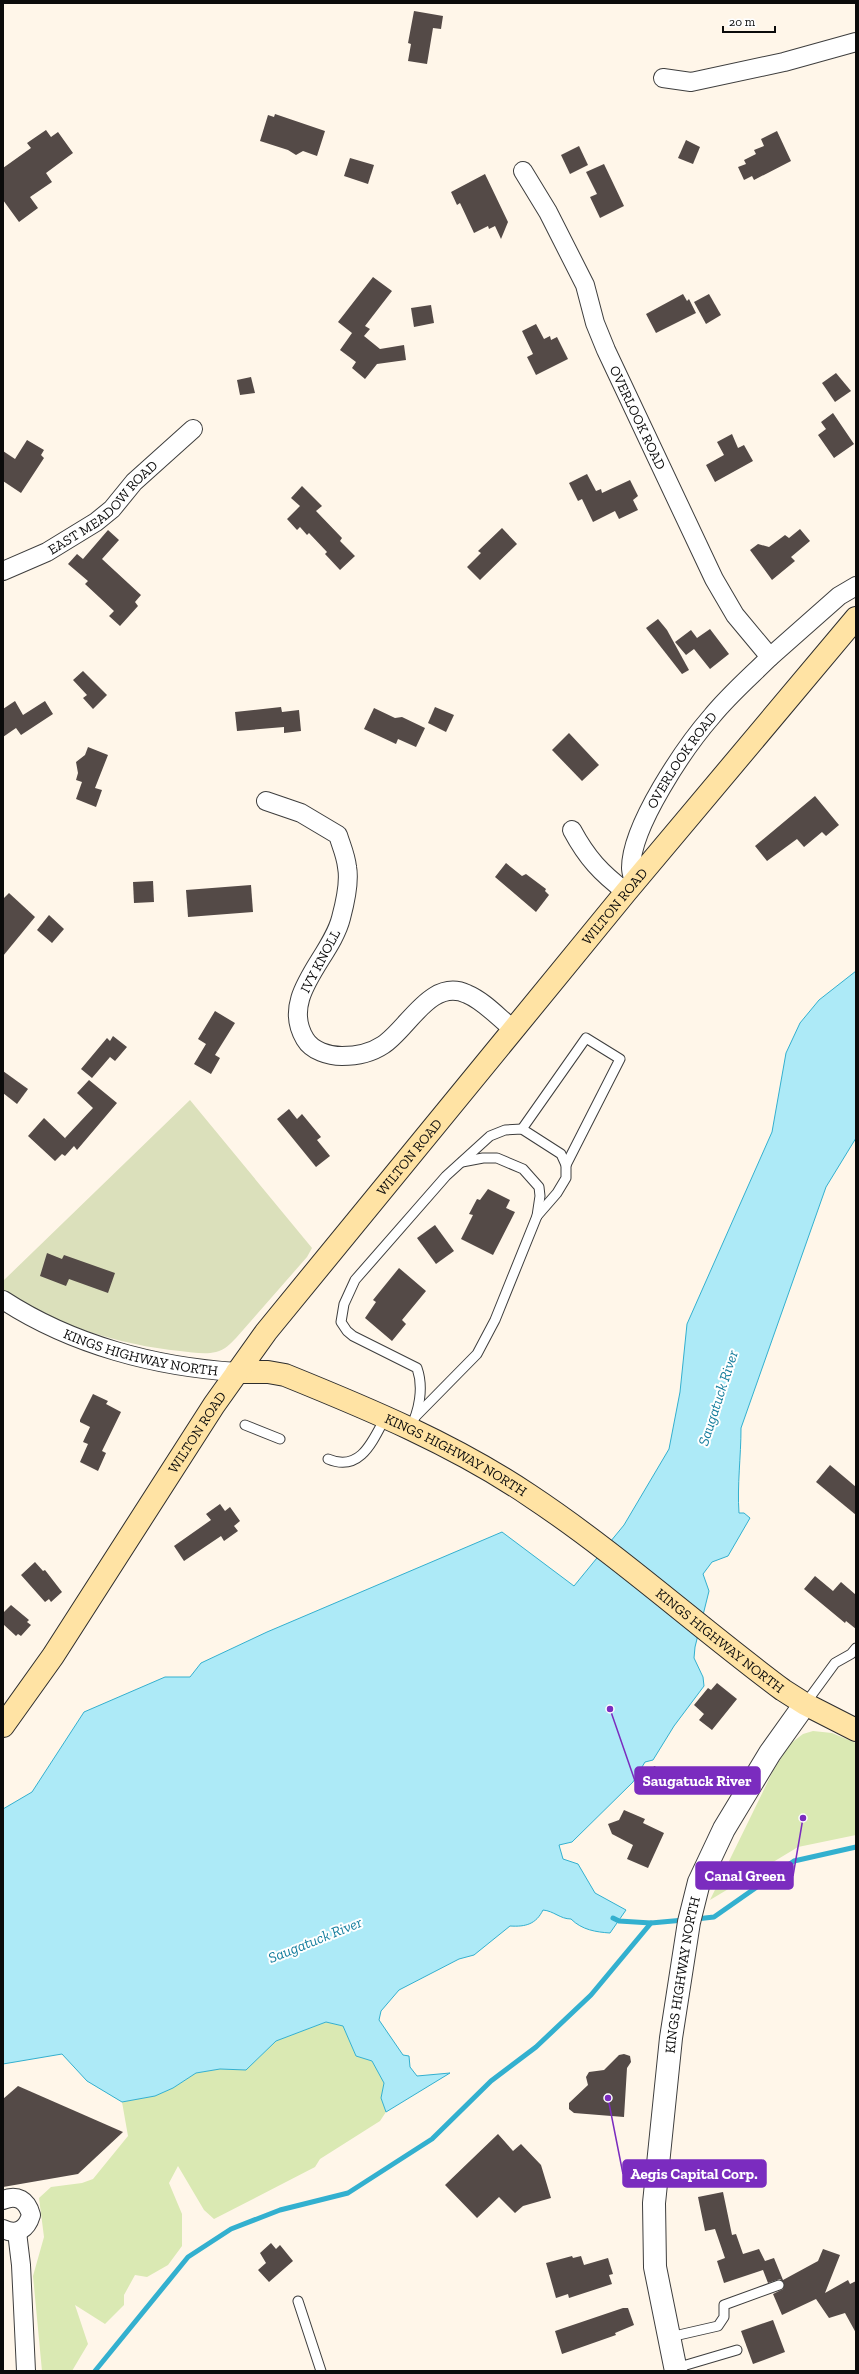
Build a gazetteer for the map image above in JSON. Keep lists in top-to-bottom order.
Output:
{
  "streets": {
    "main road": ["WILTON ROAD", "KINGS HIGHWAY NORTH"],
    "street": ["OVERLOOK ROAD", "EAST MEADOW ROAD", "IVY KNOLL"]
  },
  "crossings": [
    ["OVERLOOK ROAD", "WILTON ROAD"],
    ["WILTON ROAD", "IVY KNOLL"],
    ["WILTON ROAD", "KINGS HIGHWAY NORTH"]
  ],
  "water": ["Saugatuck River"],
  "places": ["Saugatuck River", "Canal Green", "Aegis Capital Corp."],
  "scale_bar": "20 m"
}
